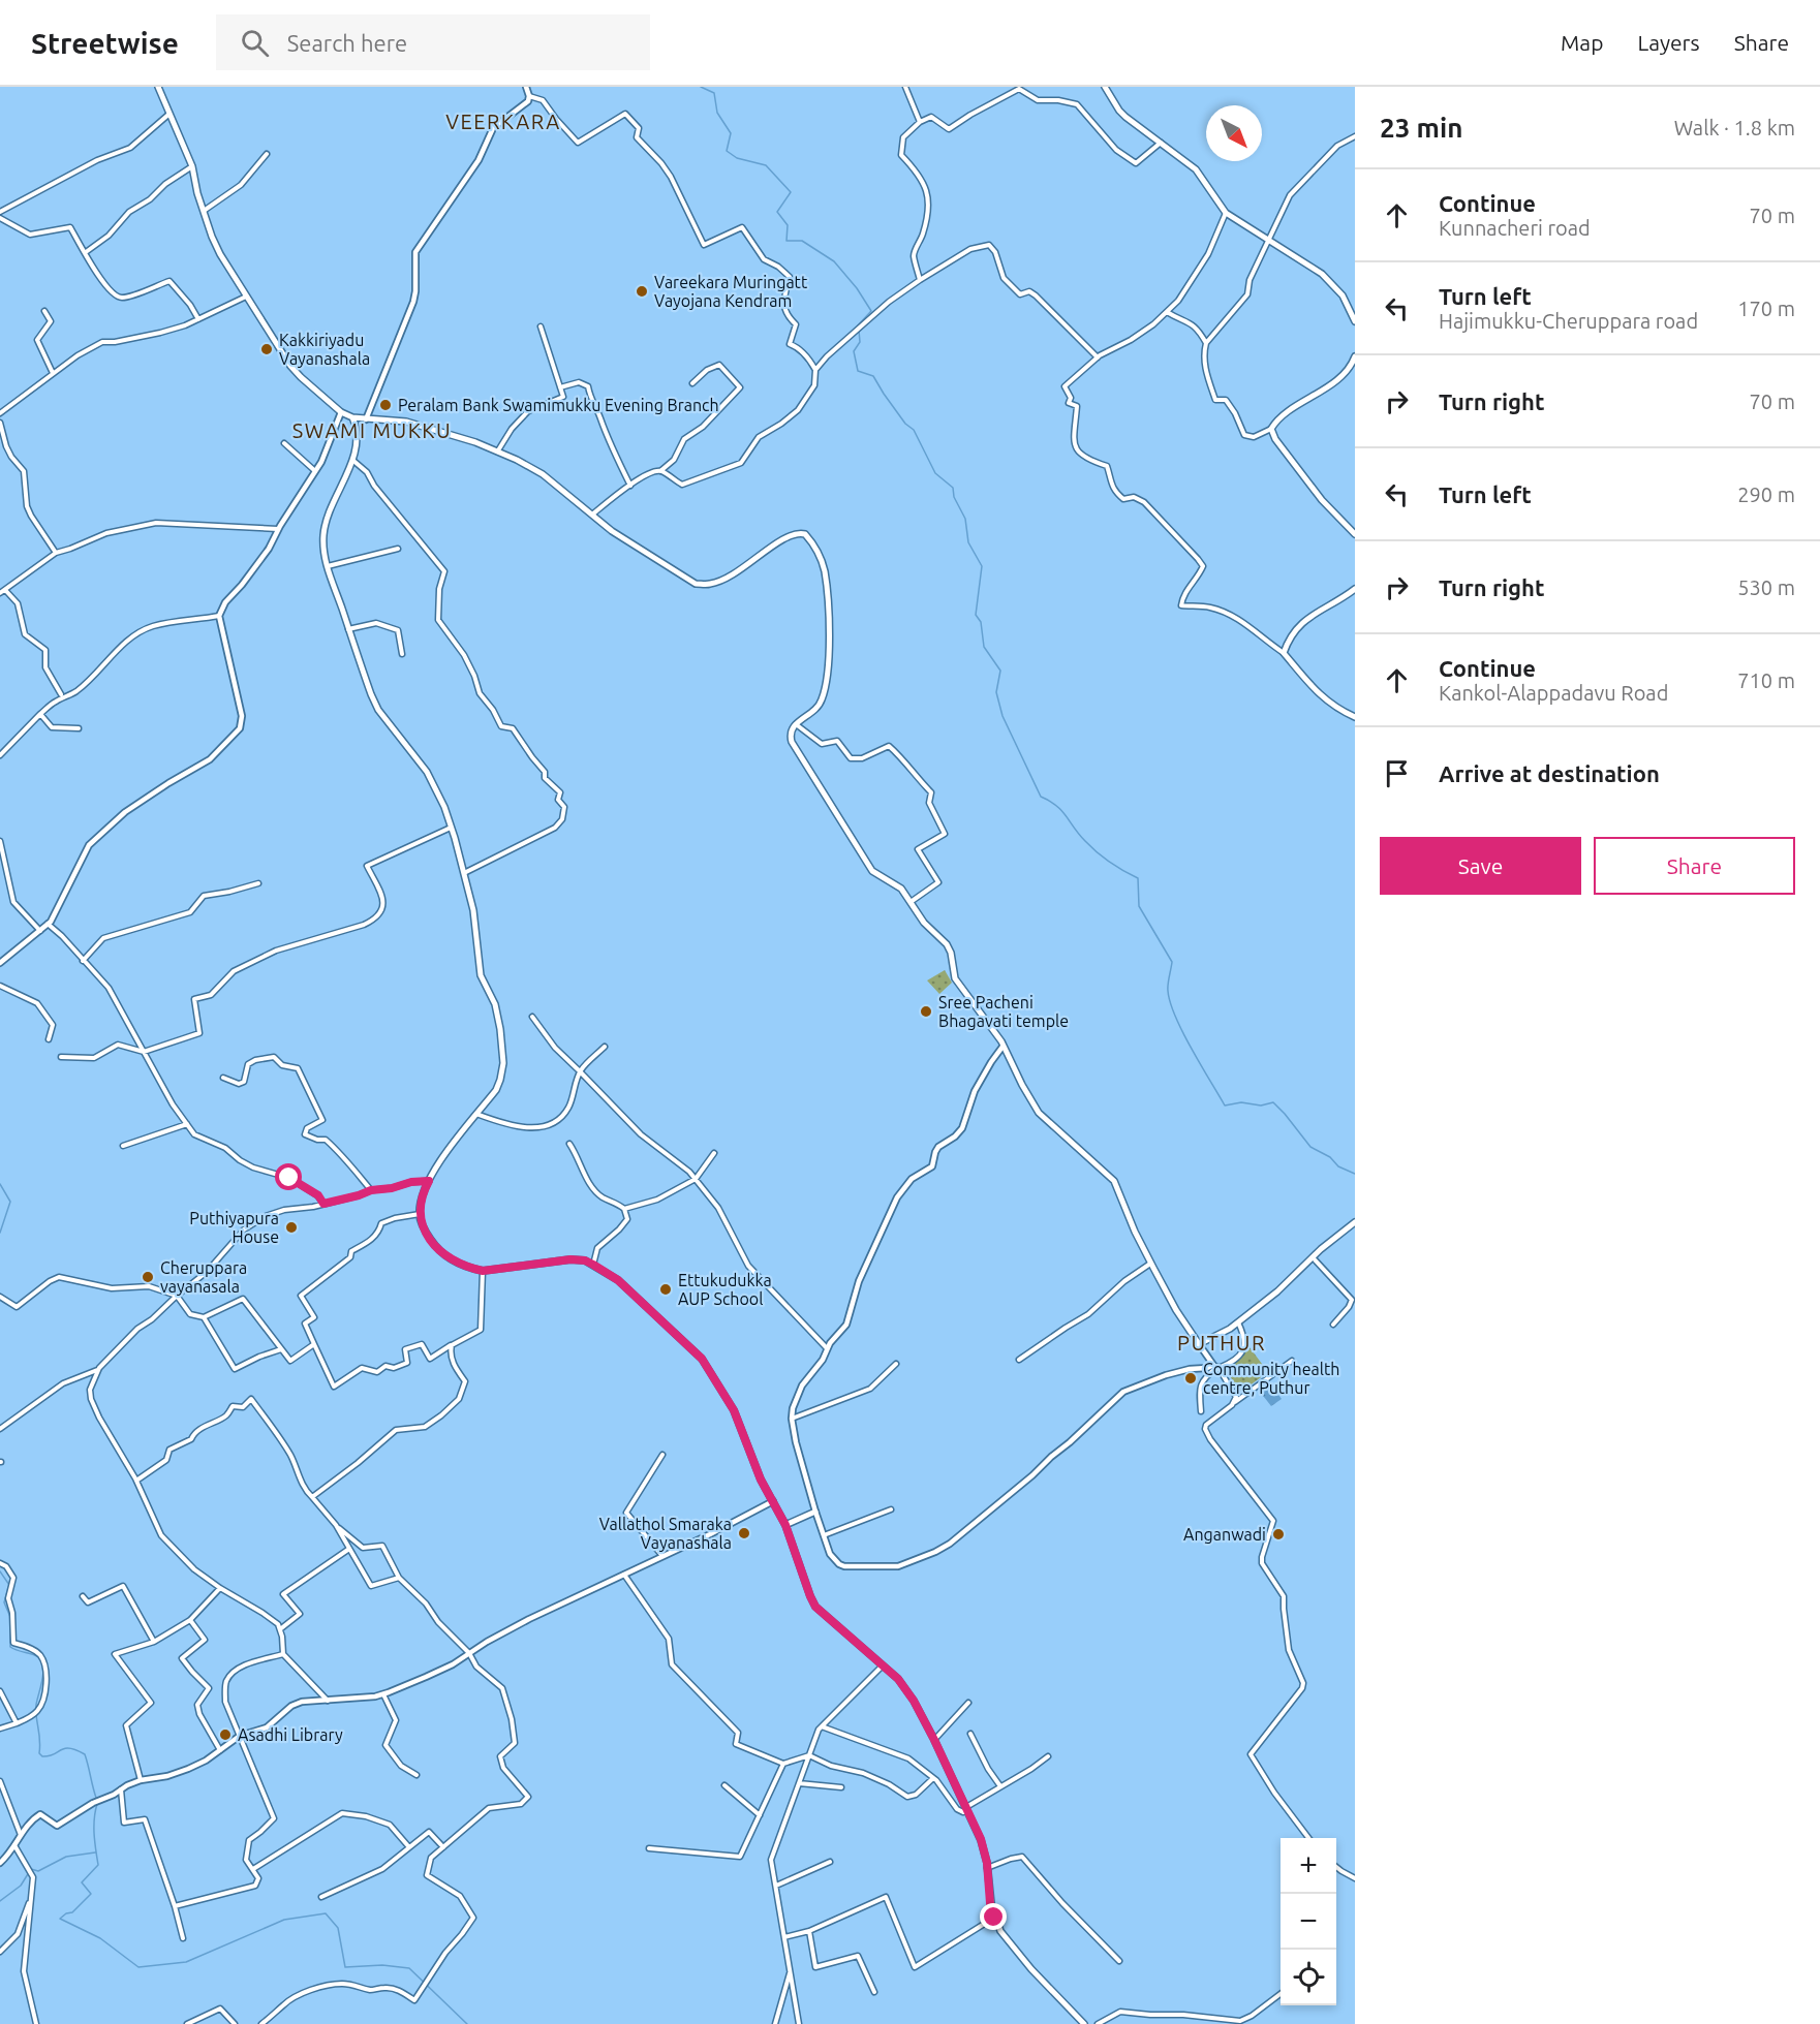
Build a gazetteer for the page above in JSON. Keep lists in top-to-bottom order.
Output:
{
  "districts": ["VEERKARA", "SWAMI MUKKU", "PUTHUR"],
  "places": [
    "Vareekara Muringatt Vayojana Kendram",
    "Kakkiriyadu Vayanashala",
    "Peralam Bank Swamimukku Evening Branch",
    "Sree Pacheni Bhagavati temple",
    "Puthiyapura House",
    "Cheruppara vayanasala",
    "Ettukudukka AUP School",
    "Community health centre, Puthur",
    "Vallathol Smaraka Vayanashala",
    "Anganwadi",
    "Asadhi Library"
  ],
  "north": "bottom right",
  "page": {
    "header": "Streetwise",
    "search": "Search here",
    "nav": ["Map", "Layers", "Share"],
    "heading": ["23 min", "Walk · 1.8 km"],
    "list": [
      ["Continue", "Kunnacheri road", "70 m"],
      ["Turn left", "Hajimukku-Cheruppara road", "170 m"],
      ["Turn right", "70 m"],
      ["Turn left", "290 m"],
      ["Turn right", "530 m"],
      ["Continue", "Kankol-Alappadavu Road", "710 m"],
      "Arrive at destination"
    ],
    "buttons": ["Save", "Share"],
    "map_buttons": ["+", "−"]
  }
}
